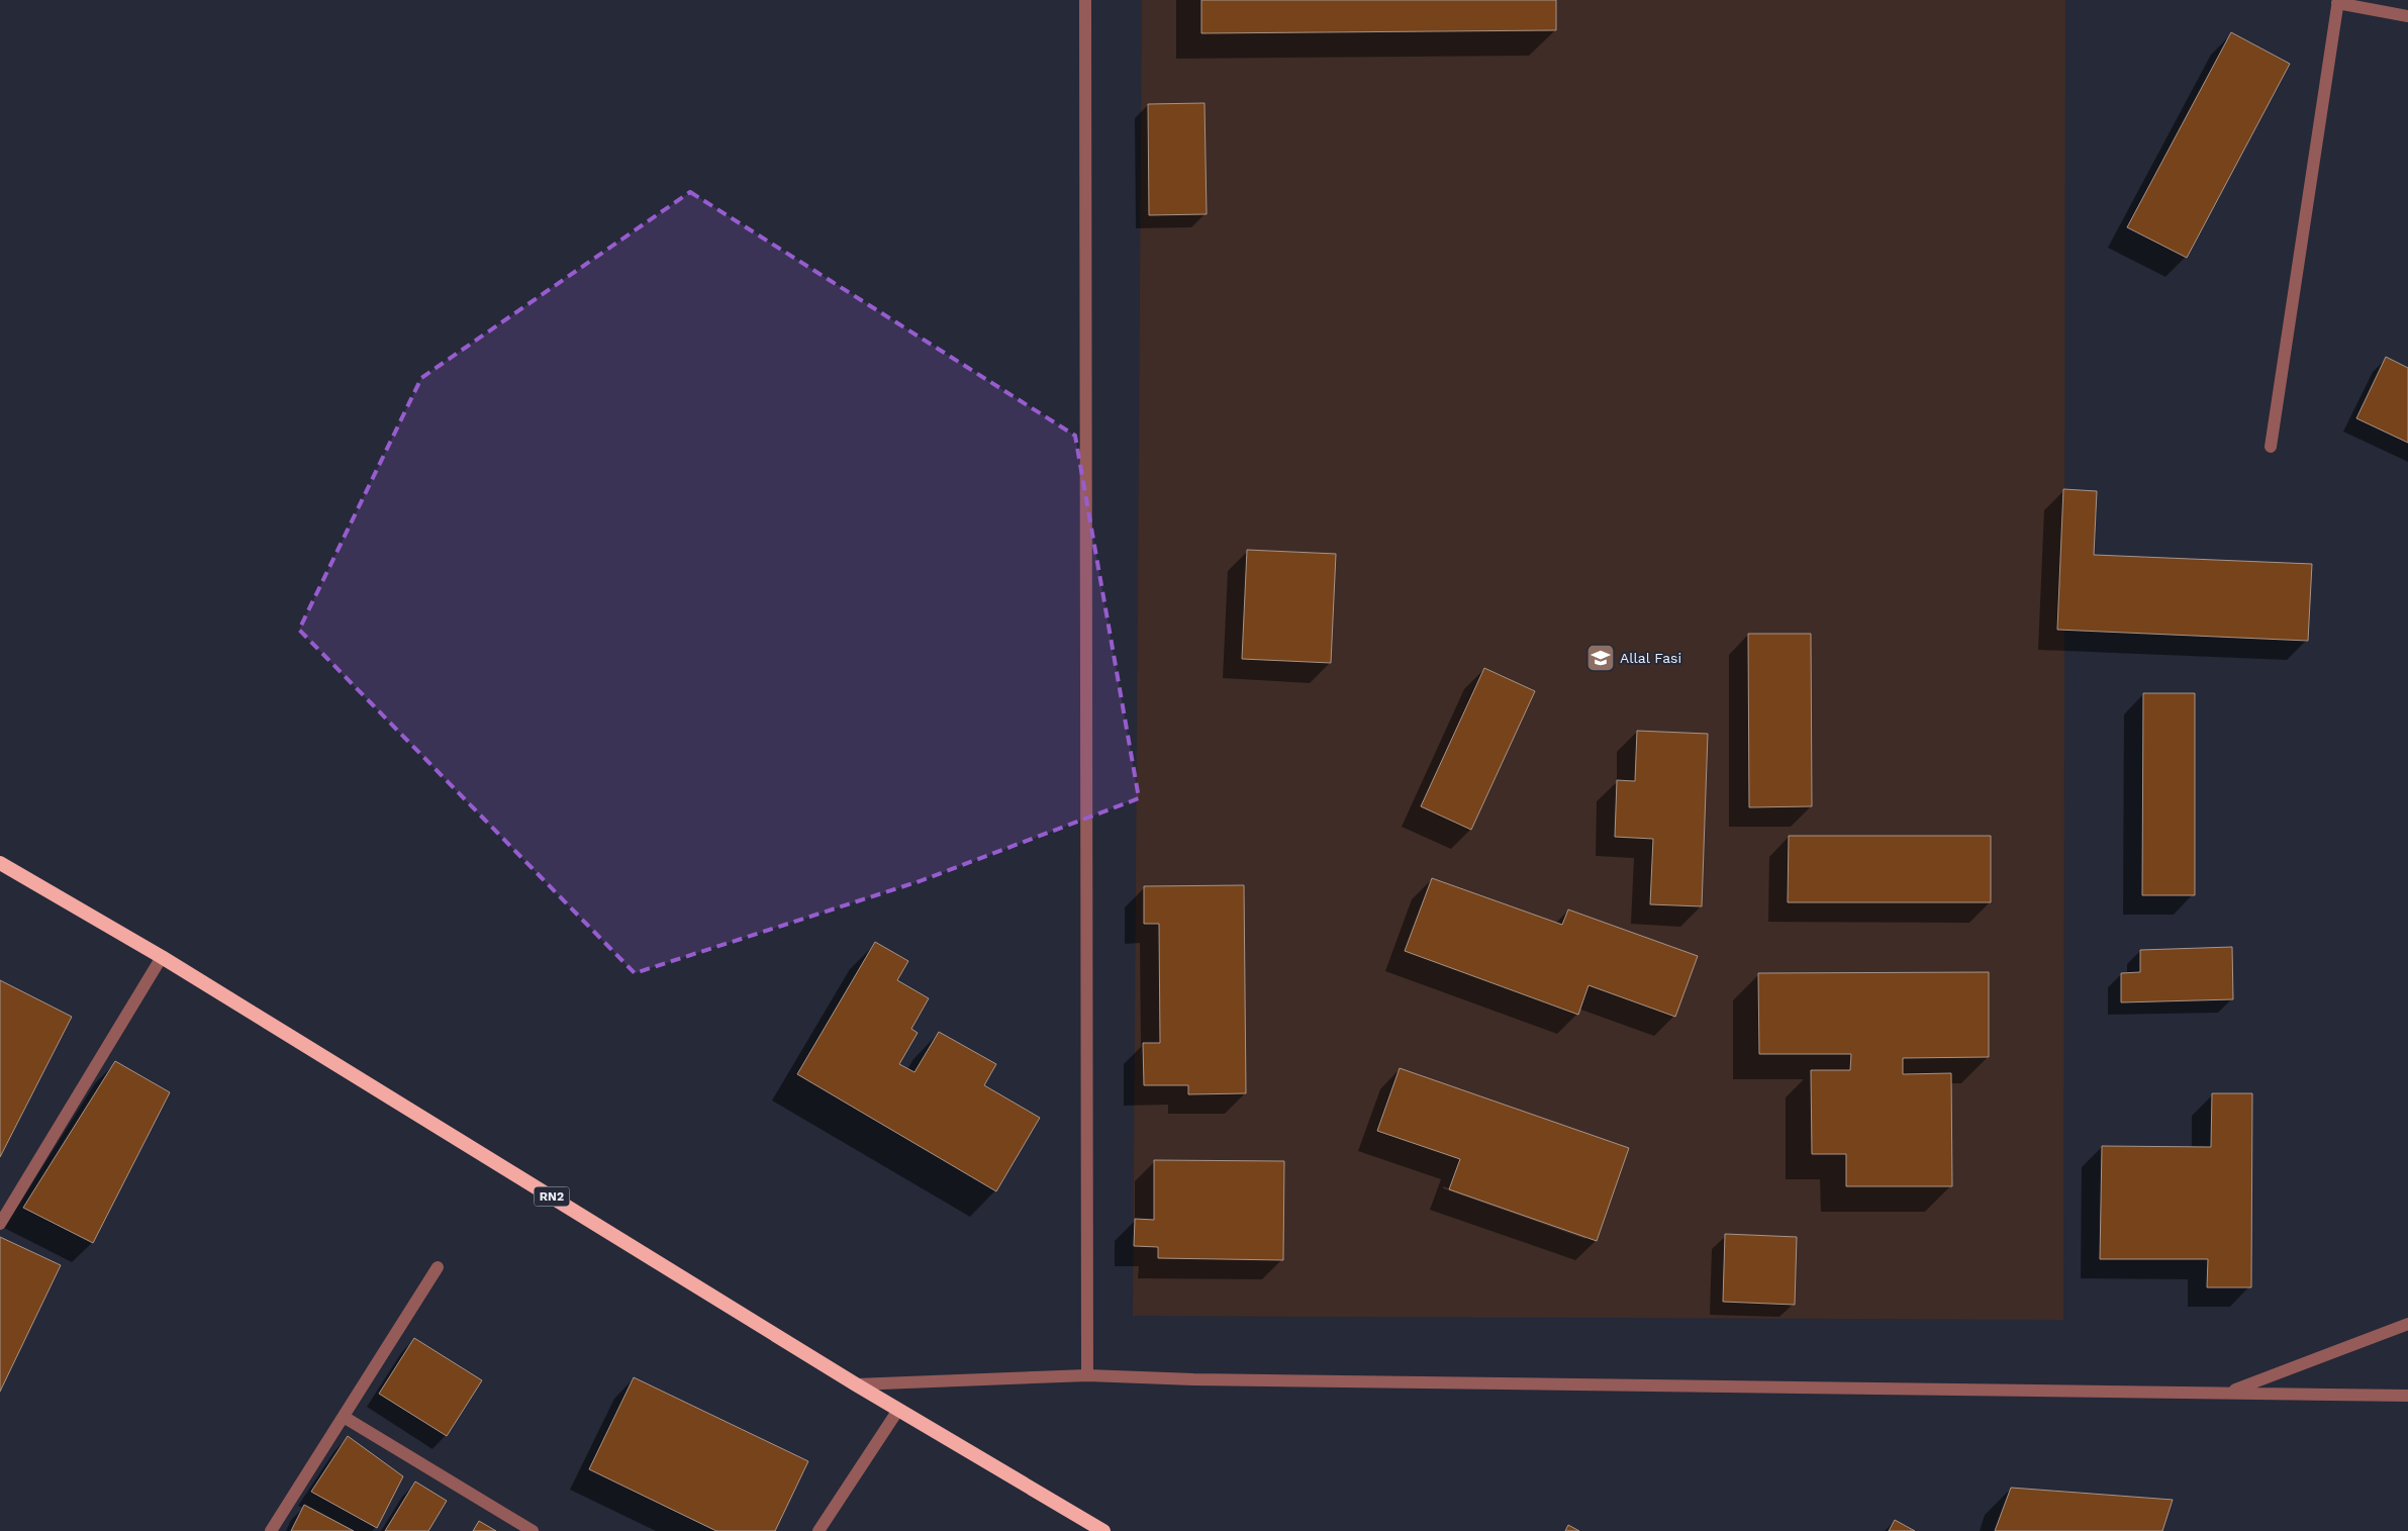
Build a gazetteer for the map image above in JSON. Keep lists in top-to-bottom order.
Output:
{
  "streets": {
    "highway": ["RN2"]
  },
  "places": {
    "school or university": ["Allal Fasi"]
  }
}
